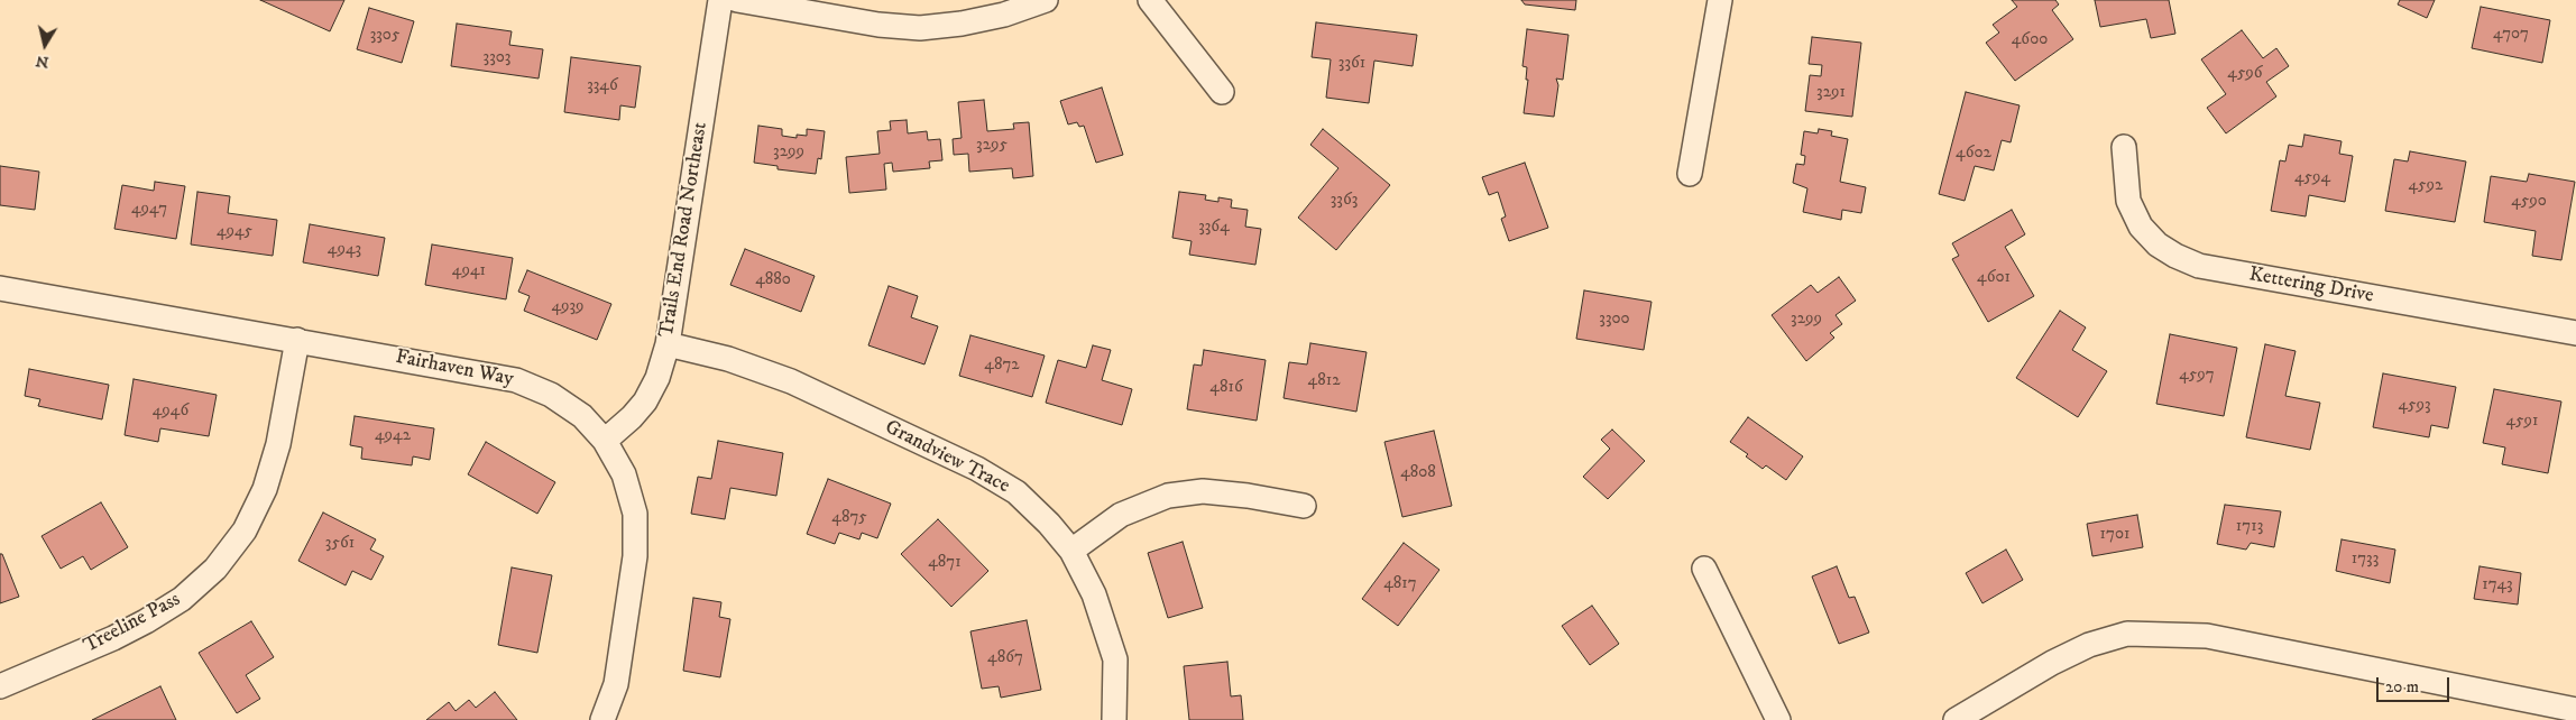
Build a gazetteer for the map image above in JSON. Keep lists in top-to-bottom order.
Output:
{
  "streets": {
    "street": [
      "Trails End Road Northeast",
      "Kettering Drive",
      "Fairhaven Way",
      "Grandview Trace",
      "Treeline Pass"
    ]
  },
  "crossings": [
    ["Trails End Road Northeast", "Fairhaven Way"],
    ["Trails End Road Northeast", "Grandview Trace"],
    ["Fairhaven Way", "Treeline Pass"]
  ],
  "house_numbers": [
    "4707",
    "3305",
    "4600",
    "3303",
    "3361",
    "4596",
    "3346",
    "3291",
    "3295",
    "3299",
    "4602",
    "4594",
    "4592",
    "3363",
    "4590",
    "4947",
    "3364",
    "4945",
    "4943",
    "4941",
    "4601",
    "4880",
    "4939",
    "3300",
    "3299",
    "4872",
    "4597",
    "4812",
    "4816",
    "4593",
    "4946",
    "4591",
    "4942",
    "4808",
    "4875",
    "1713",
    "1701",
    "3561",
    "1733",
    "4871",
    "4817",
    "1743",
    "4867"
  ],
  "scale_bar": "20 m",
  "north": "bottom"
}
